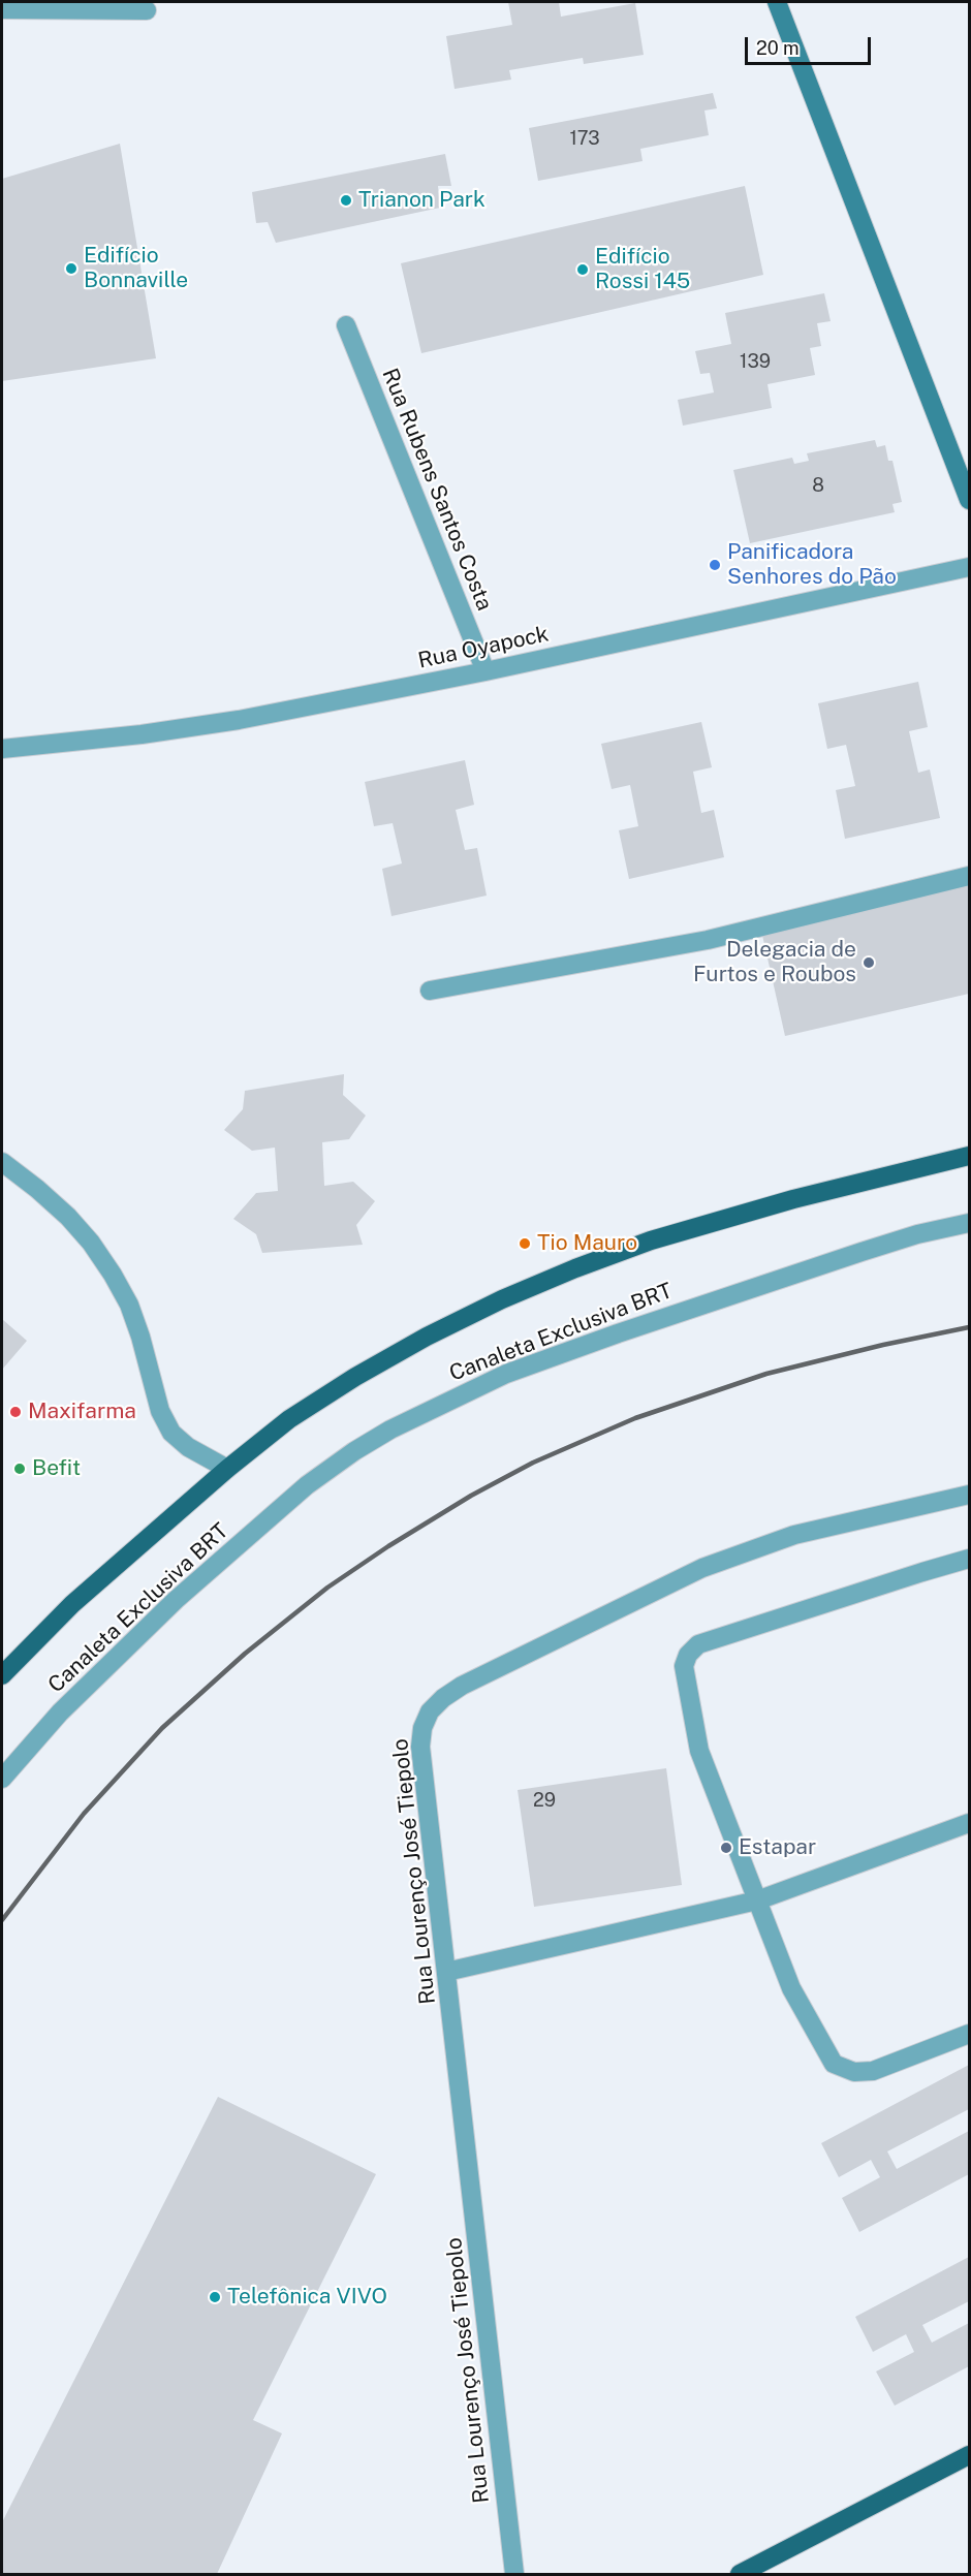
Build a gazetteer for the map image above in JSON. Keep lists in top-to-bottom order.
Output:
{
  "streets": {
    "street": [
      "Rua Rubens Santos Costa",
      "Rua Oyapock",
      "Canaleta Exclusiva BRT",
      "Rua Lourenço José Tiepolo"
    ]
  },
  "crossings": [
    ["Rua Rubens Santos Costa", "Rua Oyapock"]
  ],
  "places": [
    "Trianon Park",
    "Edifício Bonnaville",
    "Edifício Rossi 145",
    "Panificadora Senhores do Pão",
    "Delegacia de Furtos e Roubos",
    "Tio Mauro",
    "Maxifarma",
    "Befit",
    "Estapar",
    "Telefônica VIVO"
  ],
  "house_numbers": [
    "173",
    "139",
    "8",
    "29"
  ],
  "scale_bar": "20 m"
}
